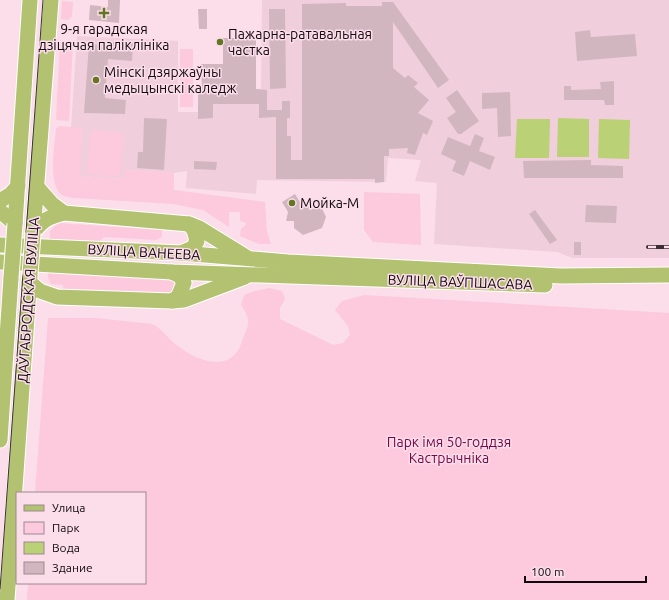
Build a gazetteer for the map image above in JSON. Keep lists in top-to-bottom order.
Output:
{
  "streets": {
    "main road": ["ВУЛІЦА ВАНЕЕВА", "ВУЛІЦА ВАЎПШАСАВА", "ДАЎГАБРОДСКАЯ ВУЛІЦА"]
  },
  "crossings": [
    ["ВУЛІЦА ВАНЕЕВА", "ВУЛІЦА ВАЎПШАСАВА"]
  ],
  "parks": ["Парк імя 50-годдзя Кастрычніка"],
  "places": {
    "health": ["9-я гарадская дзіцячая паліклініка"],
    "other": ["Пажарна-ратавальная частка", "Мінскі дзяржаўны медыцынскі каледж", "Мойка-М"]
  },
  "legend": [
    "Улица",
    "Парк",
    "Вода",
    "Здание"
  ],
  "scale_bar": "100 m"
}
